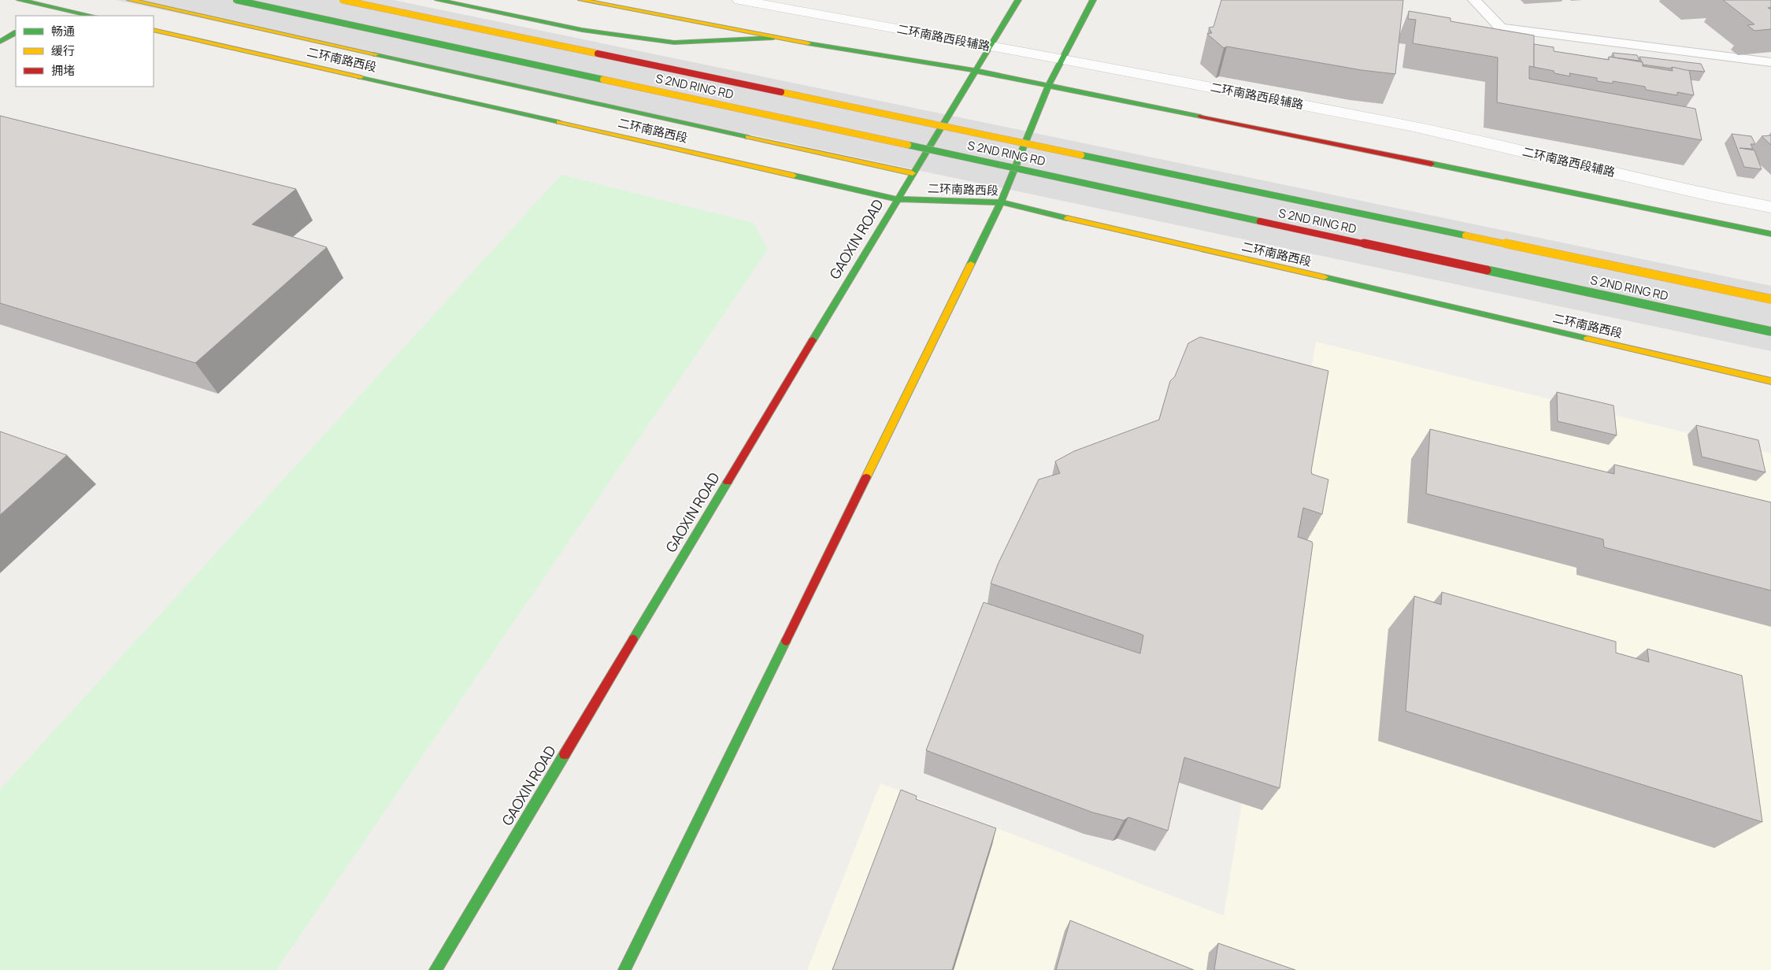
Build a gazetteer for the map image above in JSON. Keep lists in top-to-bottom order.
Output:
{
  "streets": {
    "main road": ["二环南路西段", "S 2ND RING RD", "GAOXIN ROAD"],
    "street": ["二环南路西段辅路"]
  },
  "crossings": [
    ["二环南路西段辅路", "GAOXIN ROAD"],
    ["二环南路西段", "GAOXIN ROAD"]
  ],
  "legend": ["畅通", "缓行", "拥堵"]
}
